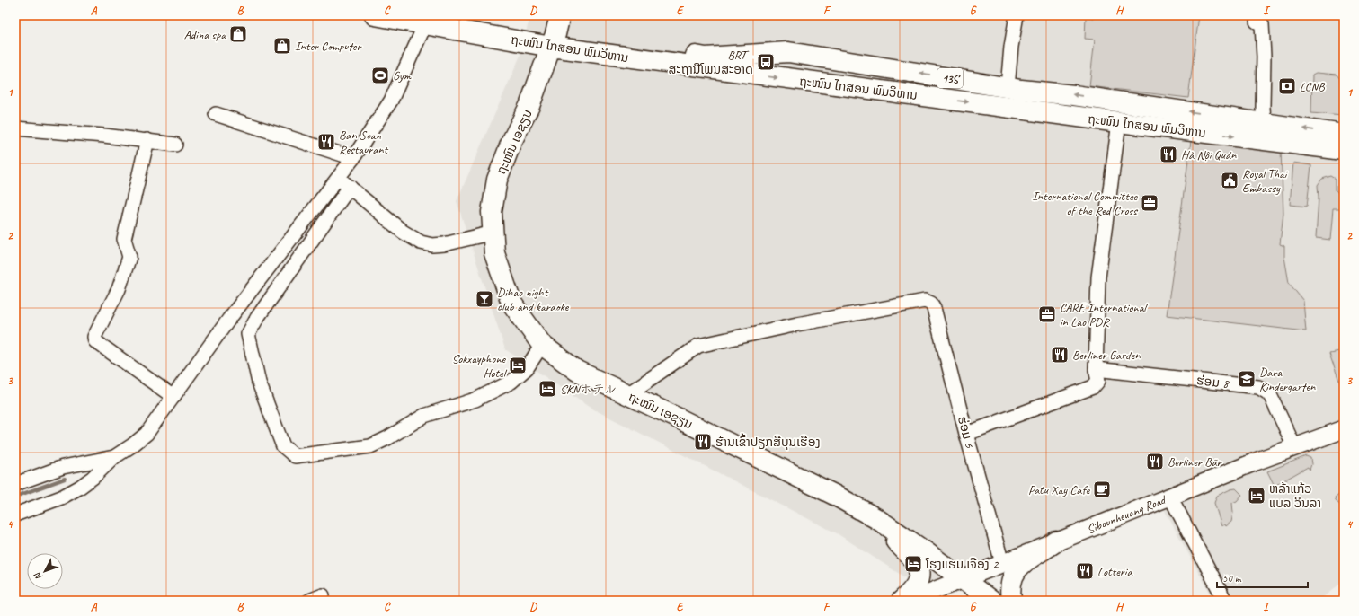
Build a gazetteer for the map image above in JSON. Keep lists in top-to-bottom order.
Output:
{
  "streets": {
    "main road": ["ຖະໜົນ ໄກສອນ ພົມວິຫານ", "13S", "ຖະໜົນ ເອຊຽນ"],
    "street": ["ຮ່ອມ 8", "ຮ່ອມ 6", "Sibounheuang Road"]
  },
  "crossings": [
    ["ຖະໜົນ ໄກສອນ ພົມວິຫານ", "ຖະໜົນ ເອຊຽນ"],
    ["ຖະໜົນ ເອຊຽນ", "ຮ່ອມ 6"],
    ["ຖະໜົນ ເອຊຽນ", "Sibounheuang Road"],
    ["ຮ່ອມ 8", "Sibounheuang Road"],
    ["ຮ່ອມ 6", "Sibounheuang Road"]
  ],
  "places": {
    "shop": ["Adina spa", "Inter Computer"],
    "bus stop": ["BRT - ສະຖານີໂພນສະອາດ"],
    "sports": ["Gym"],
    "bank": ["LCNB"],
    "restaurant": [
      "Ban Soan Restaurant",
      "Hà Nội Quán",
      "Berliner Garden",
      "ຮ້ານເຂົ້າປຽກສີບຸນເຮືອງ",
      "Berliner Bär",
      "Lotteria"
    ],
    "public building": ["Royal Thai Embassy"],
    "office": ["International Committee of the Red Cross", "CARE International in Lao PDR"],
    "bar": ["Dihao night club and karaoke"],
    "hotel": [
      "Sokxayphone Hotel",
      "SKNホテル",
      "ຫລ້າແກ້ວ ແບລ ວິນລາ",
      "ໂຮງແຮມ ເຈືອງ 2"
    ],
    "school or university": ["Dara Kindergarten"],
    "cafe": ["Patu Xay Cafe"]
  },
  "scale_bar": "50 m",
  "north": "bottom left",
  "grid": {
    "columns": [
      "A",
      "B",
      "C",
      "D",
      "E",
      "F",
      "G",
      "H",
      "I"
    ],
    "rows": [
      "1",
      "2",
      "3",
      "4"
    ]
  }
}
